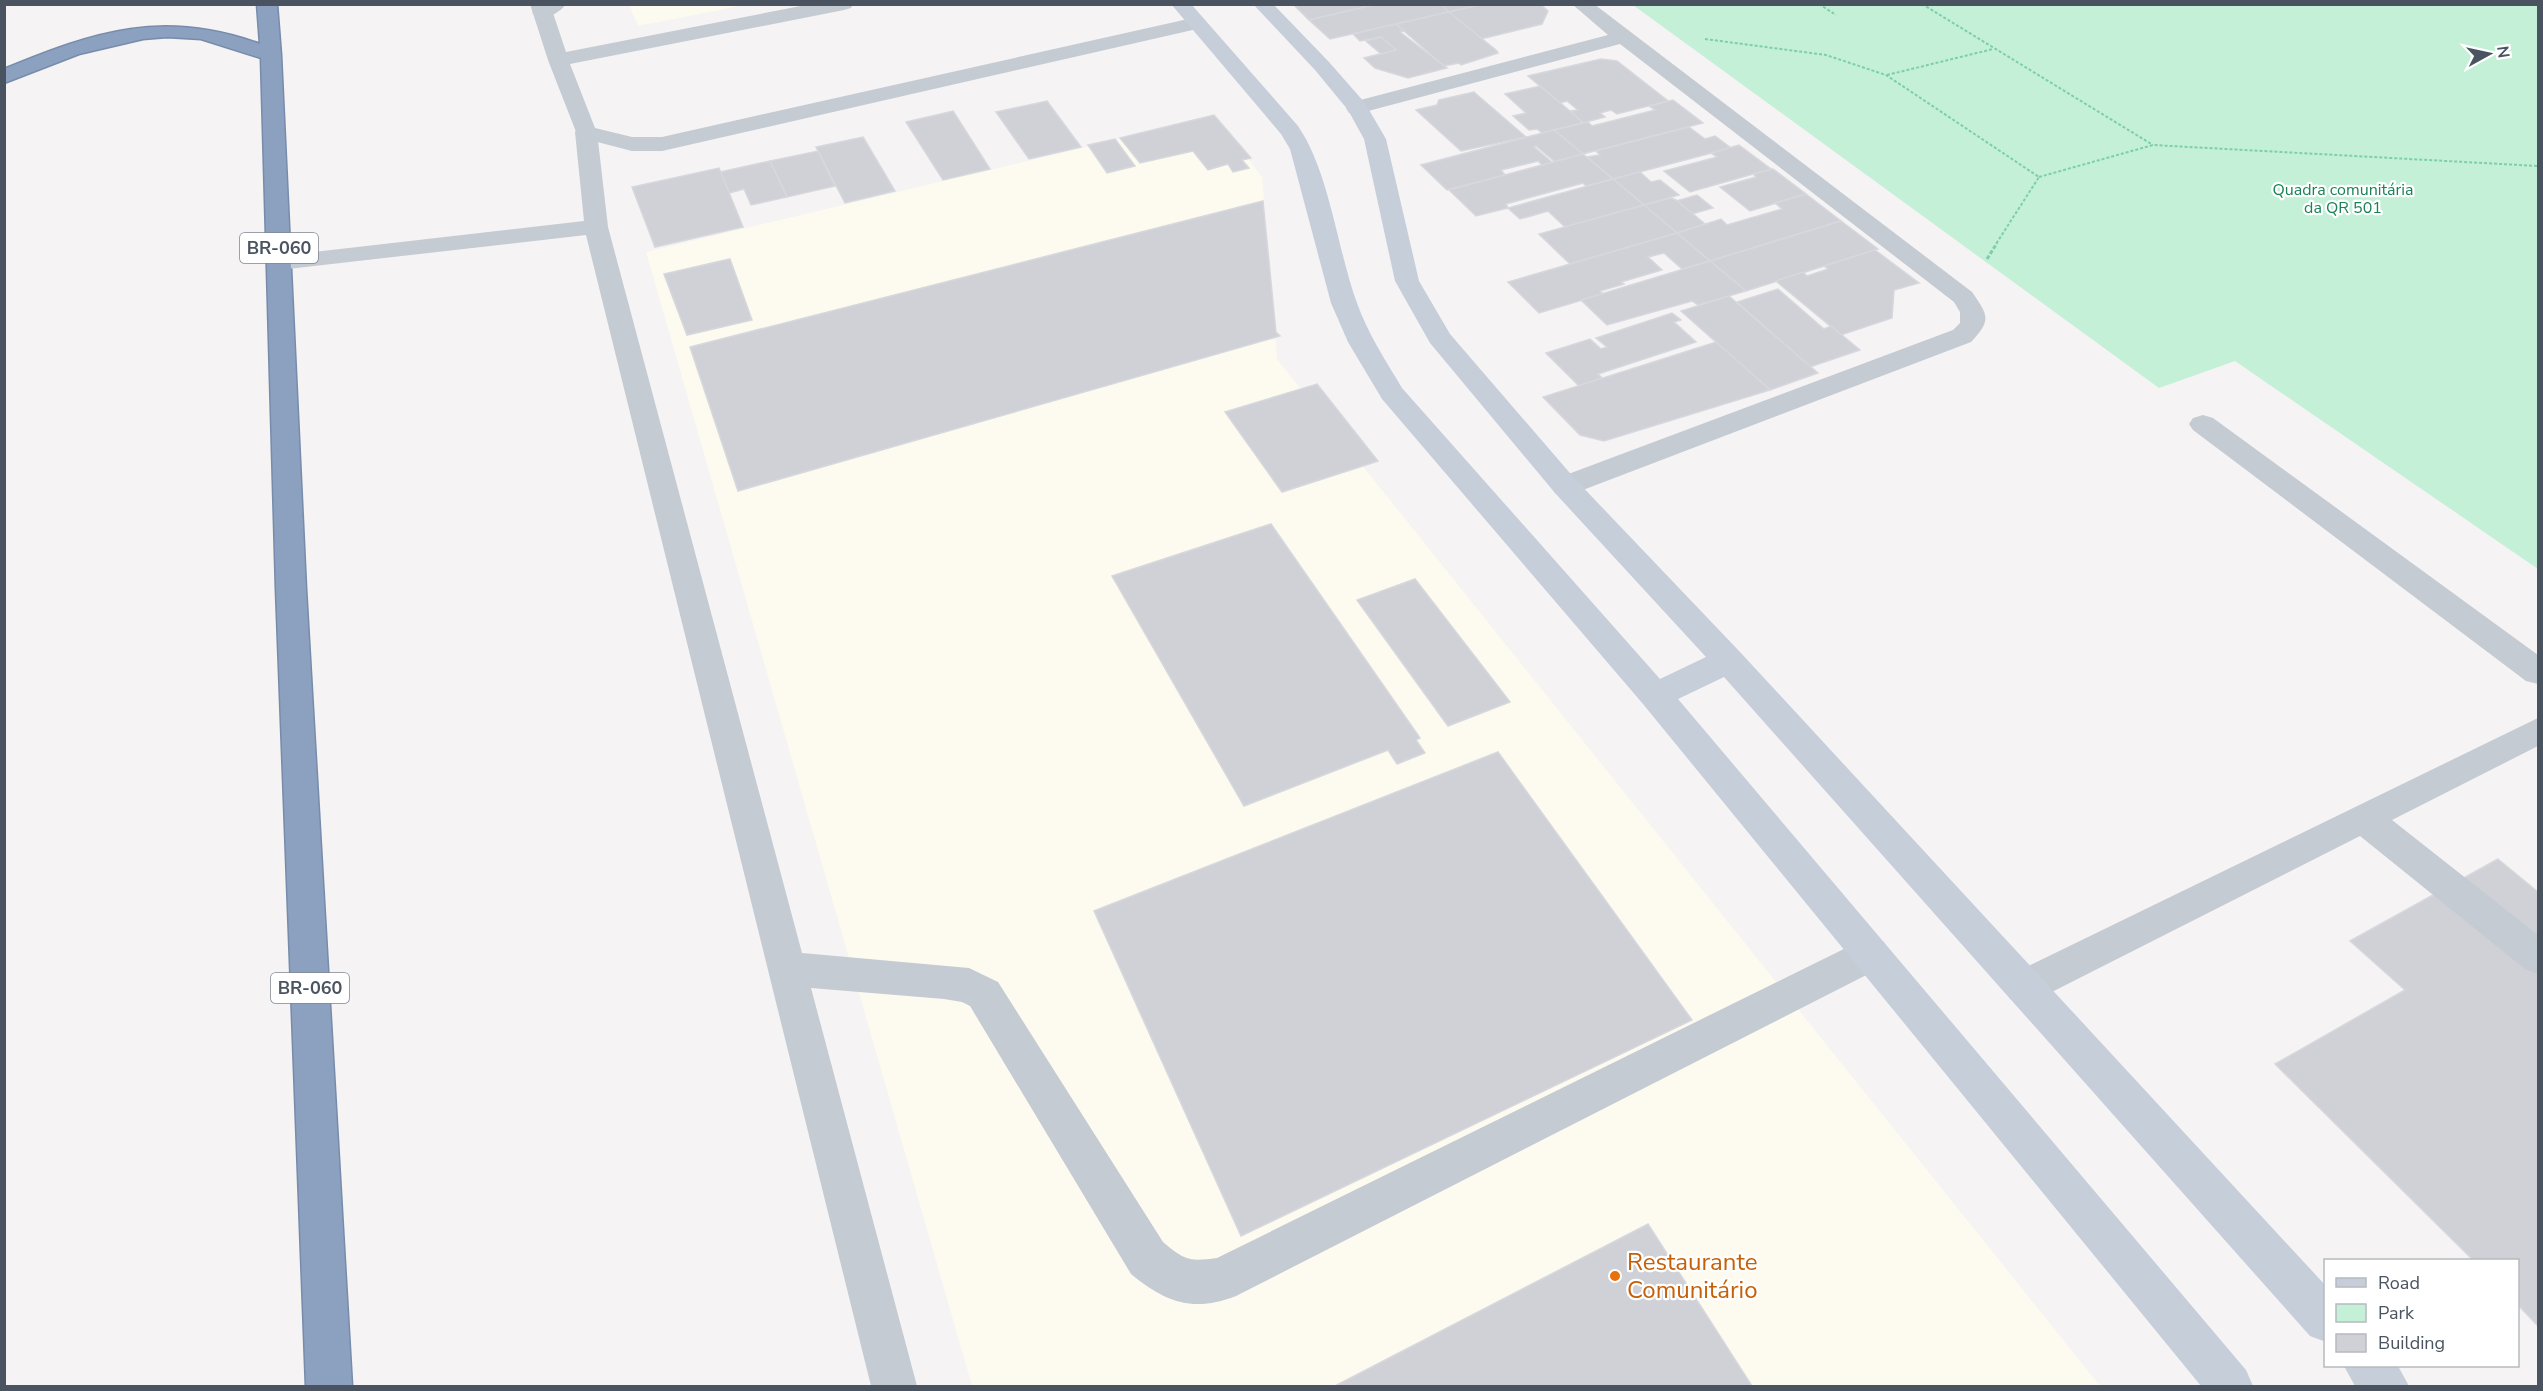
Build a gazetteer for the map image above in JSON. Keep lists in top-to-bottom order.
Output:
{
  "streets": {
    "highway": ["BR-060"]
  },
  "parks": ["Quadra comunitária da QR 501"],
  "places": ["Restaurante Comunitário"],
  "legend": ["Road", "Park", "Building"],
  "north": "right"
}
